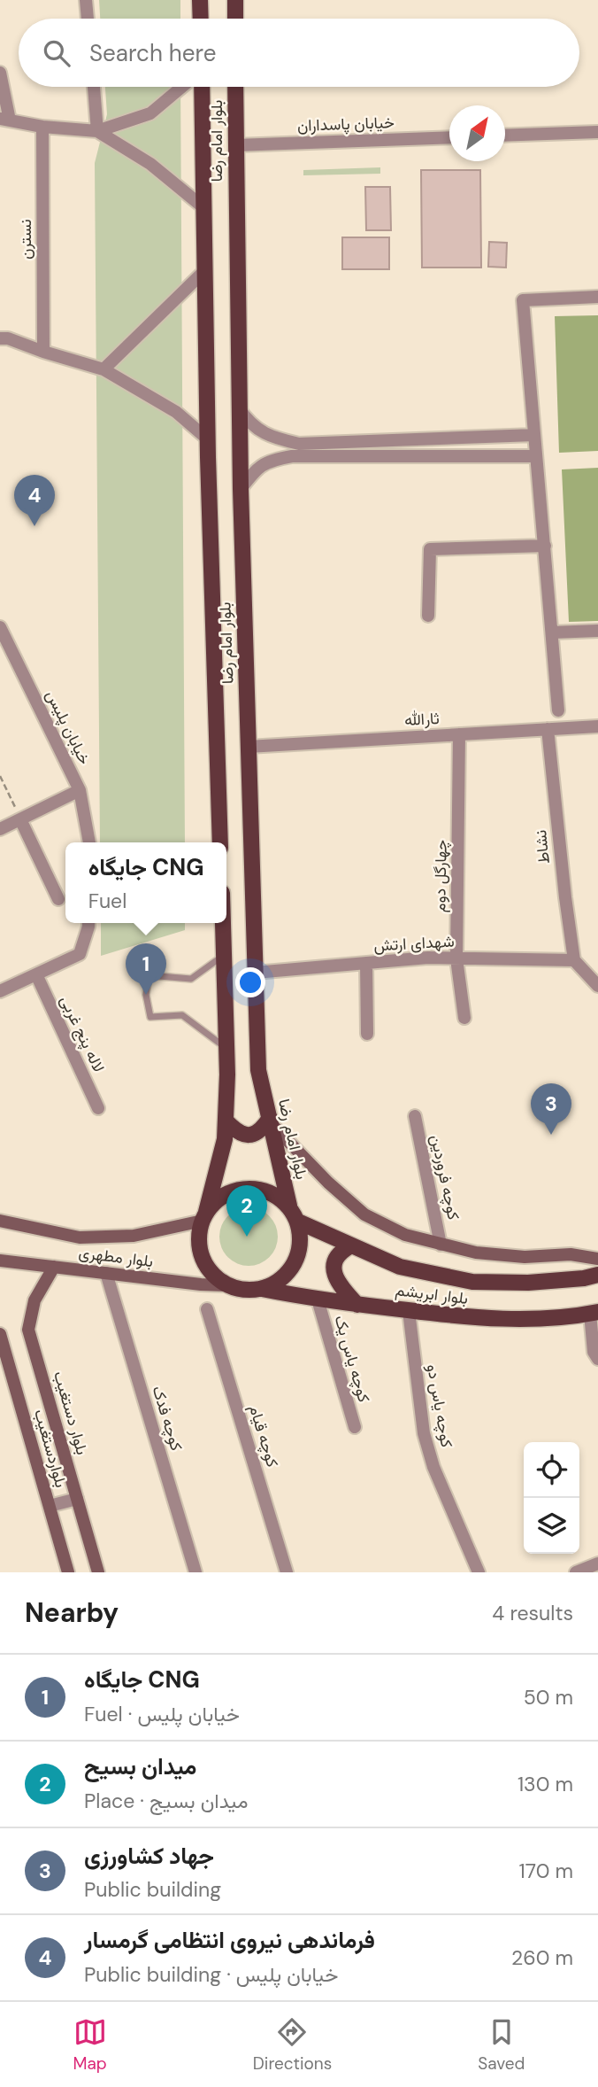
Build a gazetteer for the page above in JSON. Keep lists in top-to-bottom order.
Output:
{
  "streets": {
    "main road": [
      "بلوار امام رضا",
      "بلوار مطهری",
      "بلوار ابریشم",
      "بلوار دستغیب",
      "بلواردستغیب"
    ],
    "street": [
      "خیابان پاسداران",
      "نسترن",
      "ثارالله",
      "خیابان پلیس",
      "نشاط",
      "چهارگل دوم",
      "شهدای ارتش",
      "لاله پنج غربی",
      "کوچه فروردین",
      "کوچه یاس یک",
      "کوچه یاس دو",
      "کوچه فدک",
      "کوچه قیام"
    ]
  },
  "crossings": [
    ["خیابان پاسداران", "بلوار امام رضا"],
    ["بلوار امام رضا", "ثارالله"],
    ["بلوار امام رضا", "شهدای ارتش"],
    ["بلوار امام رضا", "بلوار مطهری"],
    ["بلوار امام رضا", "بلوار ابریشم"],
    ["ثارالله", "نشاط"],
    ["ثارالله", "چهارگل دوم"],
    ["نشاط", "شهدای ارتش"],
    ["چهارگل دوم", "شهدای ارتش"],
    ["بلوار مطهری", "بلوار ابریشم"],
    ["بلوار مطهری", "بلوار دستغیب"],
    ["بلوار مطهری", "کوچه فدک"],
    ["بلوار ابریشم", "کوچه یاس یک"],
    ["بلوار ابریشم", "کوچه یاس دو"]
  ],
  "north": "top right",
  "page": {
    "search": "Search here",
    "pins": [
      "4",
      "1",
      "3",
      "2"
    ],
    "popup": ["جایگاه CNG", "Fuel"],
    "heading": ["Nearby", "4 results"],
    "list": [
      {
        "mark": "1",
        "name": "جایگاه CNG",
        "note": "Fuel · خیابان پلیس",
        "value": "50 m"
      },
      {
        "mark": "2",
        "name": "میدان بسیح",
        "note": "Place · میدان بسیج",
        "value": "130 m"
      },
      {
        "mark": "3",
        "name": "جهاد کشاورزی",
        "note": "Public building",
        "value": "170 m"
      },
      {
        "mark": "4",
        "name": "فرماندهی نیروی انتظامی گرمسار",
        "note": "Public building · خیابان پلیس",
        "value": "260 m"
      }
    ],
    "nav": ["Map", "Directions", "Saved"]
  }
}
